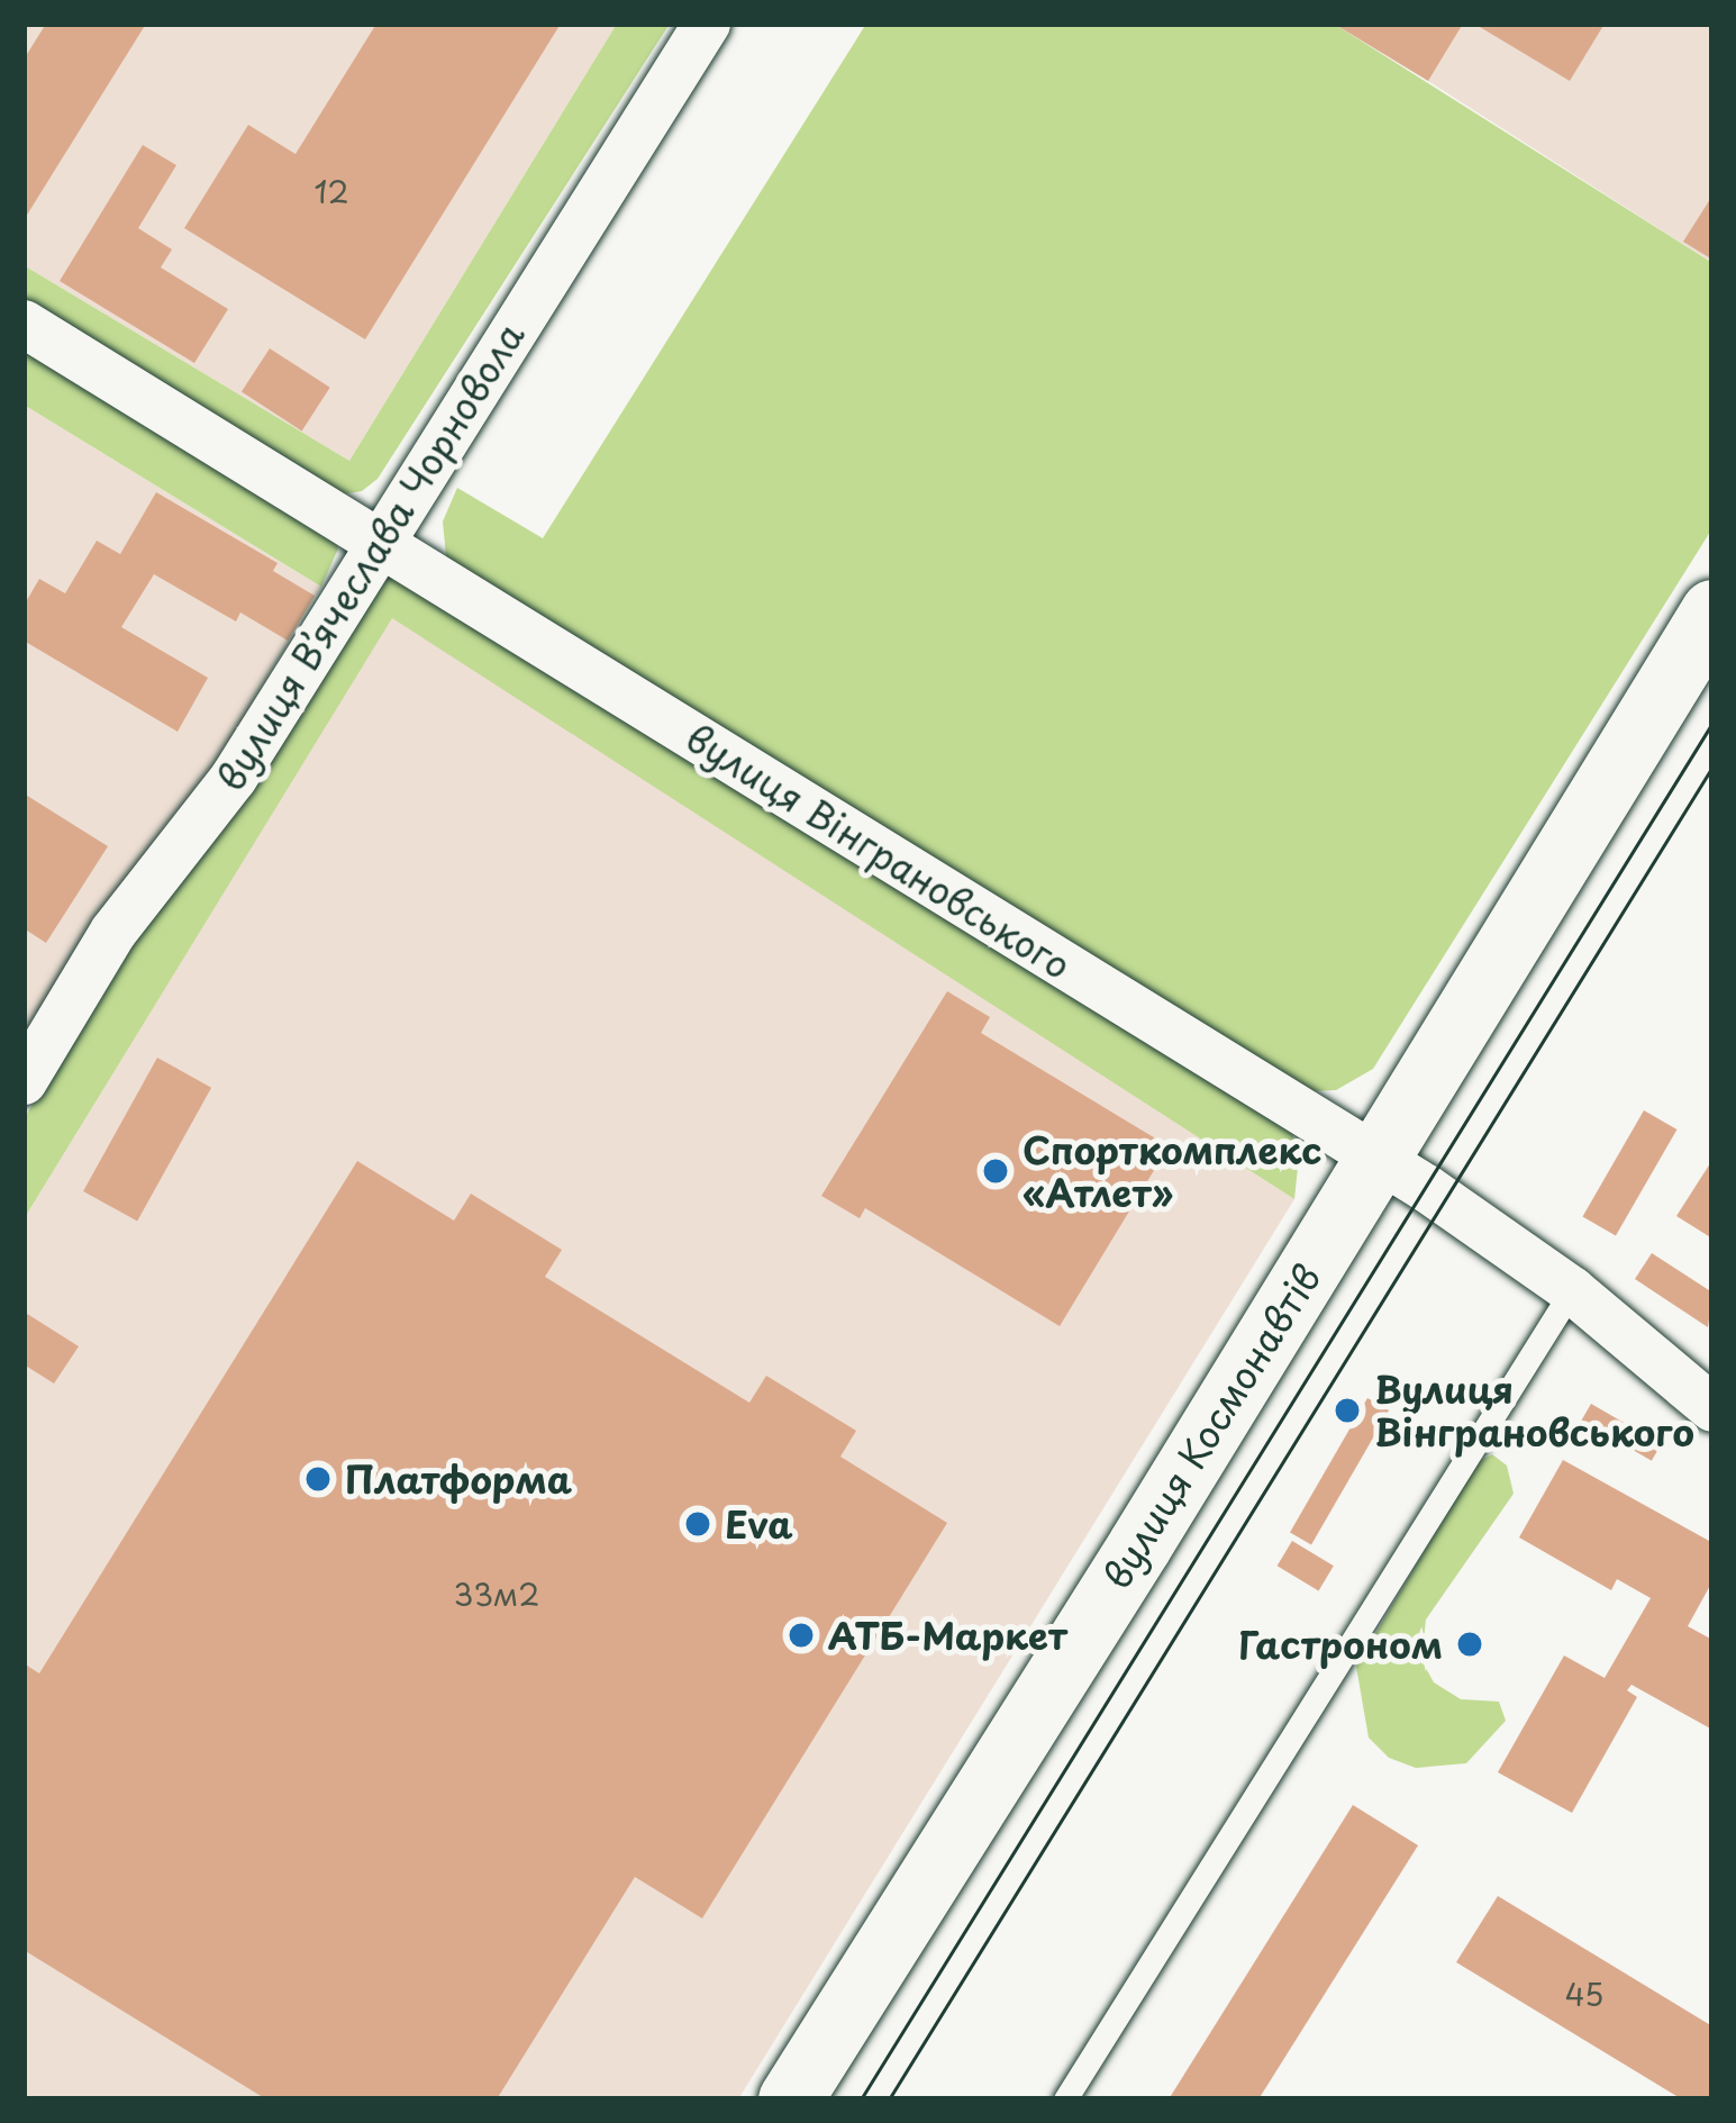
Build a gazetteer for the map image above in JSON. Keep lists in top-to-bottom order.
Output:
{
  "streets": {
    "main road": ["вулиця Космонавтів"],
    "street": ["вулиця Вʼячеслава Чорновола", "вулиця Вінграновського"]
  },
  "crossings": [
    ["вулиця Вʼячеслава Чорновола", "вулиця Вінграновського"],
    ["вулиця Вінграновського", "вулиця Космонавтів"]
  ],
  "places": [
    "Спорткомплекс «Атлет»",
    "Вулиця Вінграновського",
    "Платформа",
    "Eva",
    "АТБ-Маркет",
    "Гастроном"
  ],
  "house_numbers": ["12", "33м2", "45"]
}
